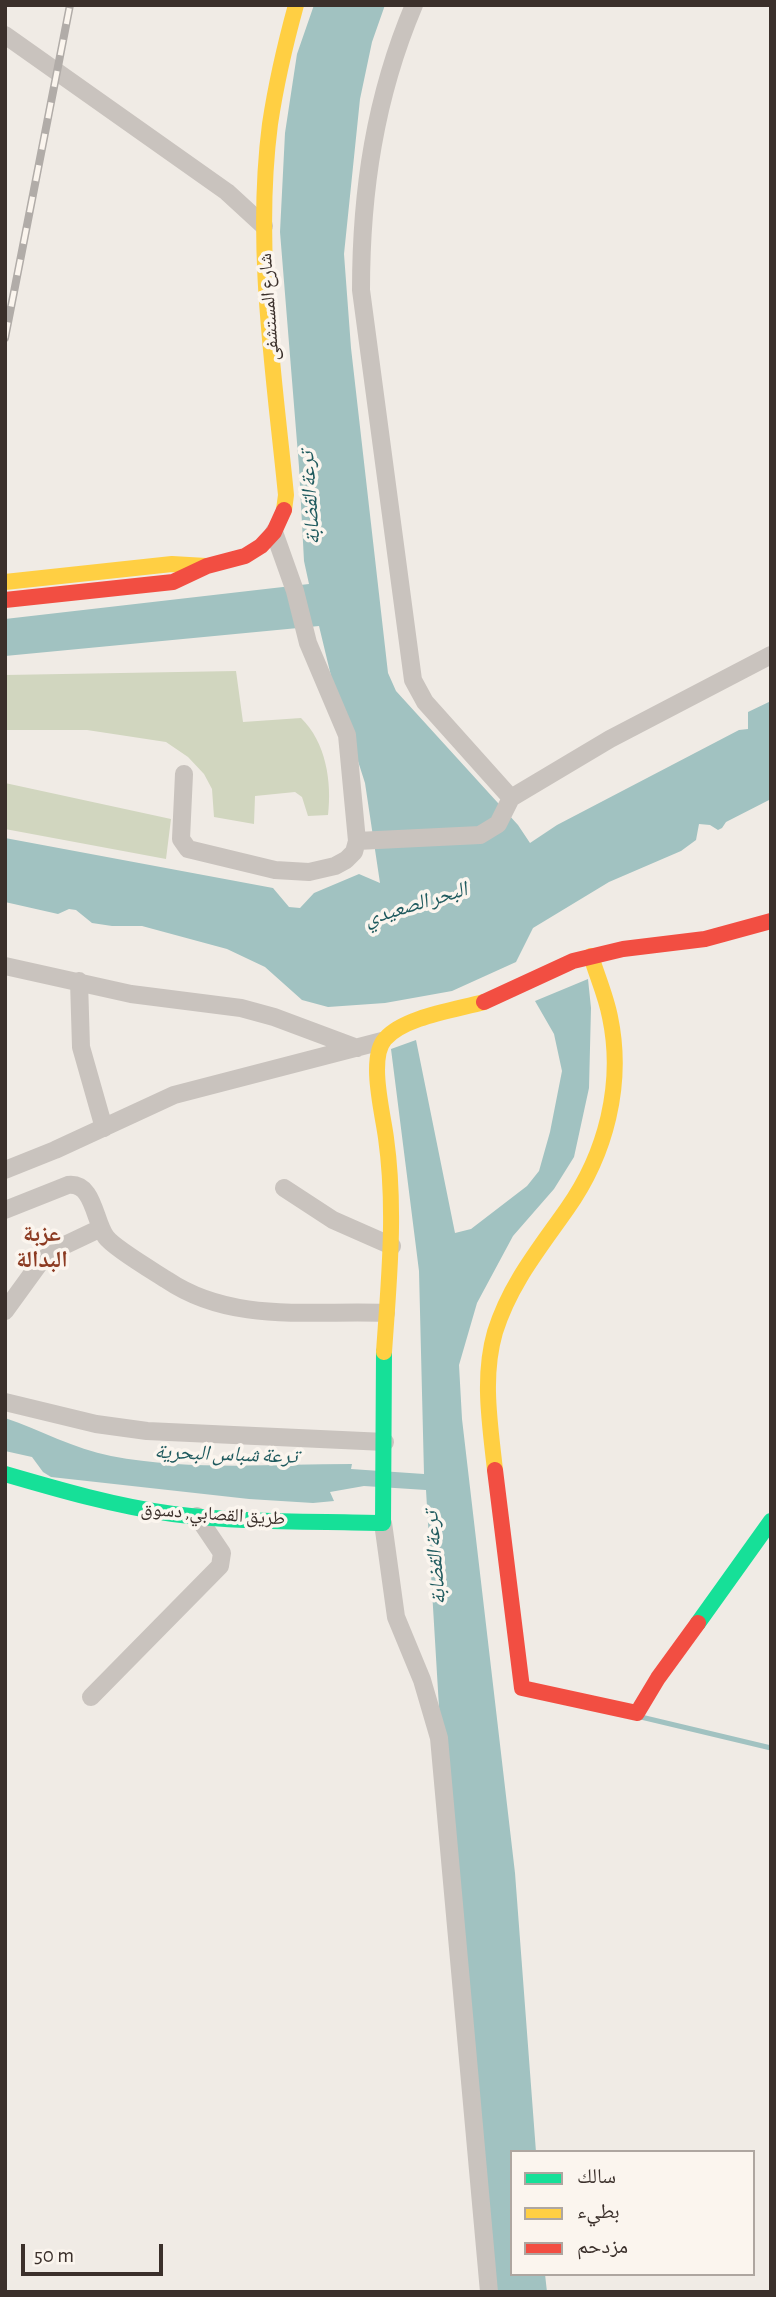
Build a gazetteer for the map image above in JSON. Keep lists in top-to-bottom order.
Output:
{
  "streets": {
    "main road": ["شارع المستشفى", "طريق القصابي, دسوق"]
  },
  "districts": ["عزبة البدالة"],
  "water": ["ترعة القضابة", "البحر الصعيدي", "ترعة شباس البحرية"],
  "legend": ["سالك", "بطيء", "مزدحم"],
  "scale_bar": "50 m"
}
